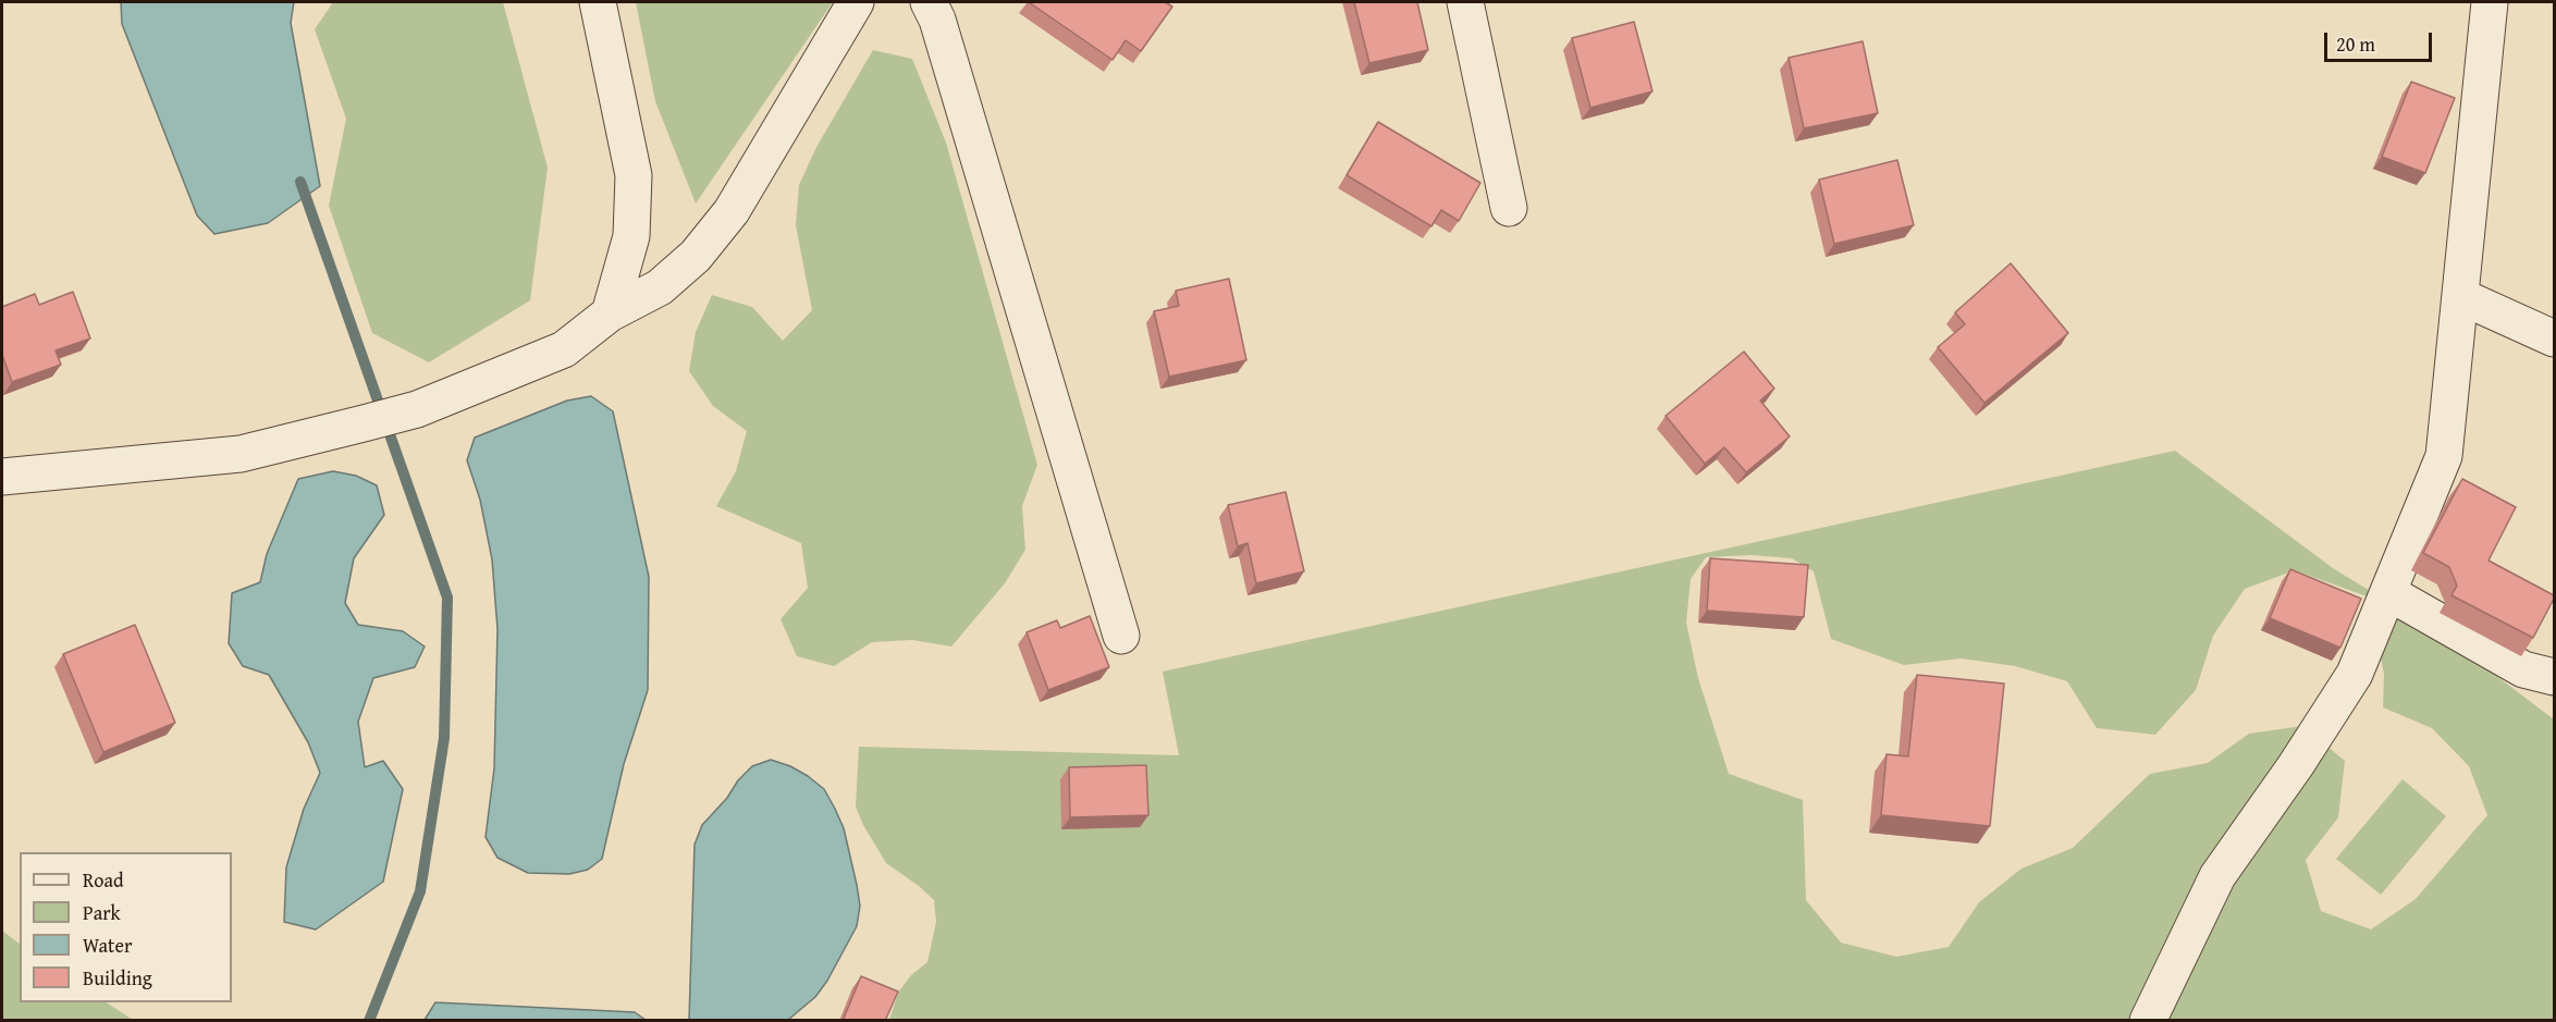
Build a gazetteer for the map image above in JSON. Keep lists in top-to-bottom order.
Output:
{
  "legend": [
    "Road",
    "Park",
    "Water",
    "Building"
  ],
  "scale_bar": "20 m"
}
